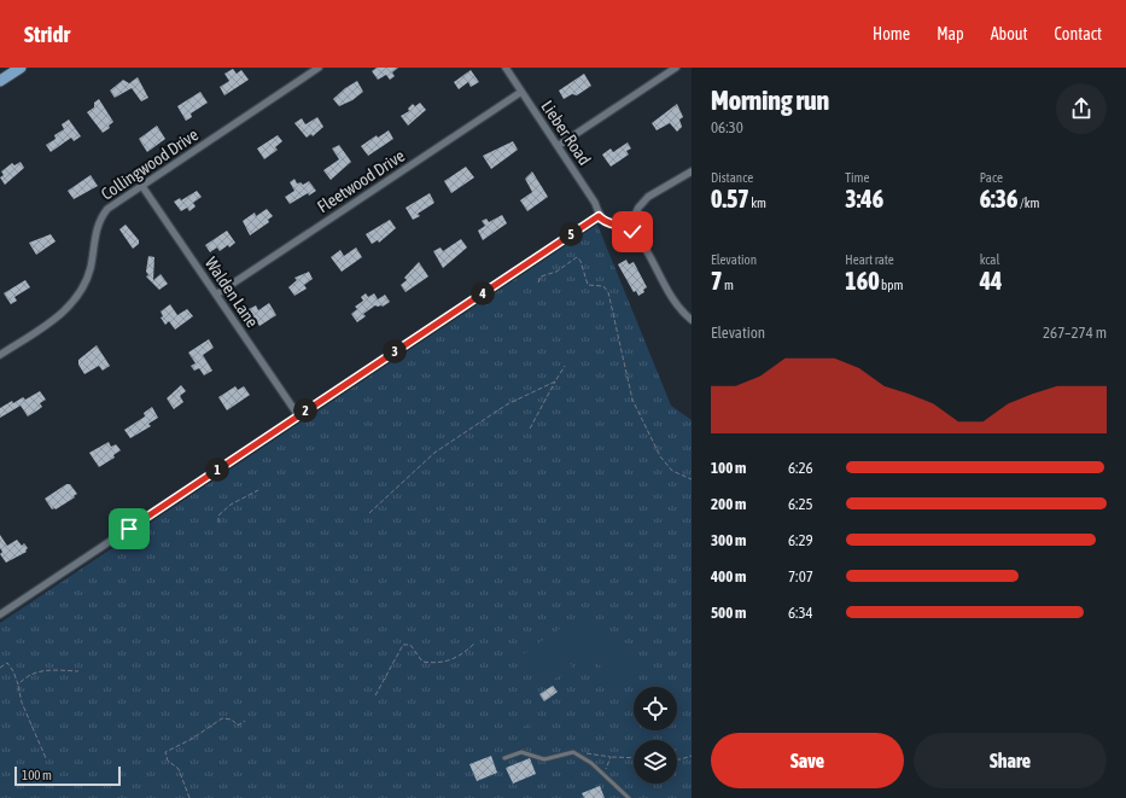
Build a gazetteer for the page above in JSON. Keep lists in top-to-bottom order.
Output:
{
  "streets": {
    "street": [
      "Lieber Road",
      "Collingwood Drive",
      "Fleetwood Drive",
      "Walden Lane"
    ]
  },
  "crossings": [
    ["Lieber Road", "Fleetwood Drive"],
    ["Collingwood Drive", "Walden Lane"],
    ["Fleetwood Drive", "Walden Lane"]
  ],
  "scale_bar": "100 m",
  "page": {
    "header": "Stridr",
    "nav": [
      "Home",
      "Map",
      "About",
      "Contact"
    ],
    "heading": ["Morning run", "06:30"],
    "stats": [
      ["Distance", "0.57 km"],
      ["Time", "3:46"],
      ["Pace", "6:36 /km"],
      ["Elevation", "7 m"],
      ["Heart rate", "160 bpm"],
      ["kcal", "44"]
    ],
    "pins": [
      "5",
      "4",
      "3",
      "2",
      "1"
    ],
    "chart": ["Elevation", "267–274 m"],
    "list": [
      {
        "name": "100 m",
        "note": "6:26"
      },
      {
        "name": "200 m",
        "note": "6:25"
      },
      {
        "name": "300 m",
        "note": "6:29"
      },
      {
        "name": "400 m",
        "note": "7:07"
      },
      {
        "name": "500 m",
        "note": "6:34"
      }
    ],
    "buttons": ["Save", "Share"],
    "scale": "100 m"
  }
}
